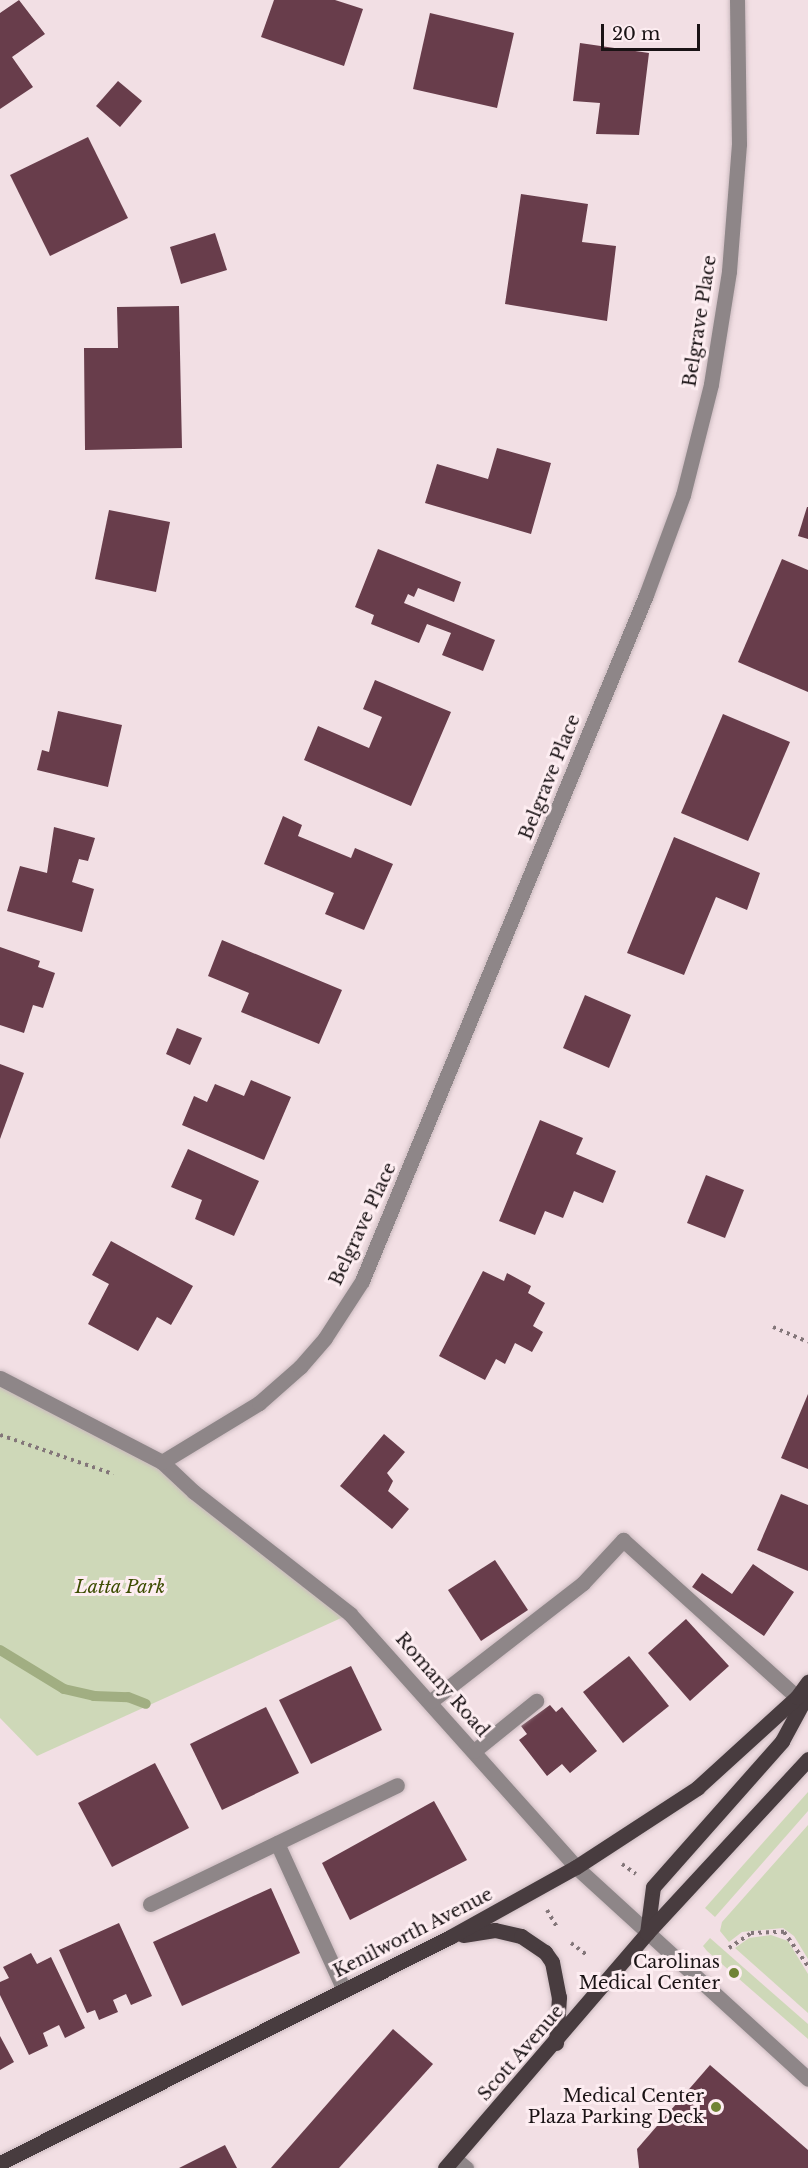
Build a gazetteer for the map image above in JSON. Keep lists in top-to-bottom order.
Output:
{
  "streets": {
    "main road": ["Kenilworth Avenue", "Scott Avenue"],
    "street": ["Belgrave Place", "Romany Road"]
  },
  "crossings": [
    ["Belgrave Place", "Romany Road"],
    ["Romany Road", "Kenilworth Avenue"],
    ["Romany Road", "Scott Avenue"]
  ],
  "parks": ["Latta Park"],
  "places": ["Carolinas Medical Center", "Medical Center Plaza Parking Deck"],
  "scale_bar": "20 m"
}
